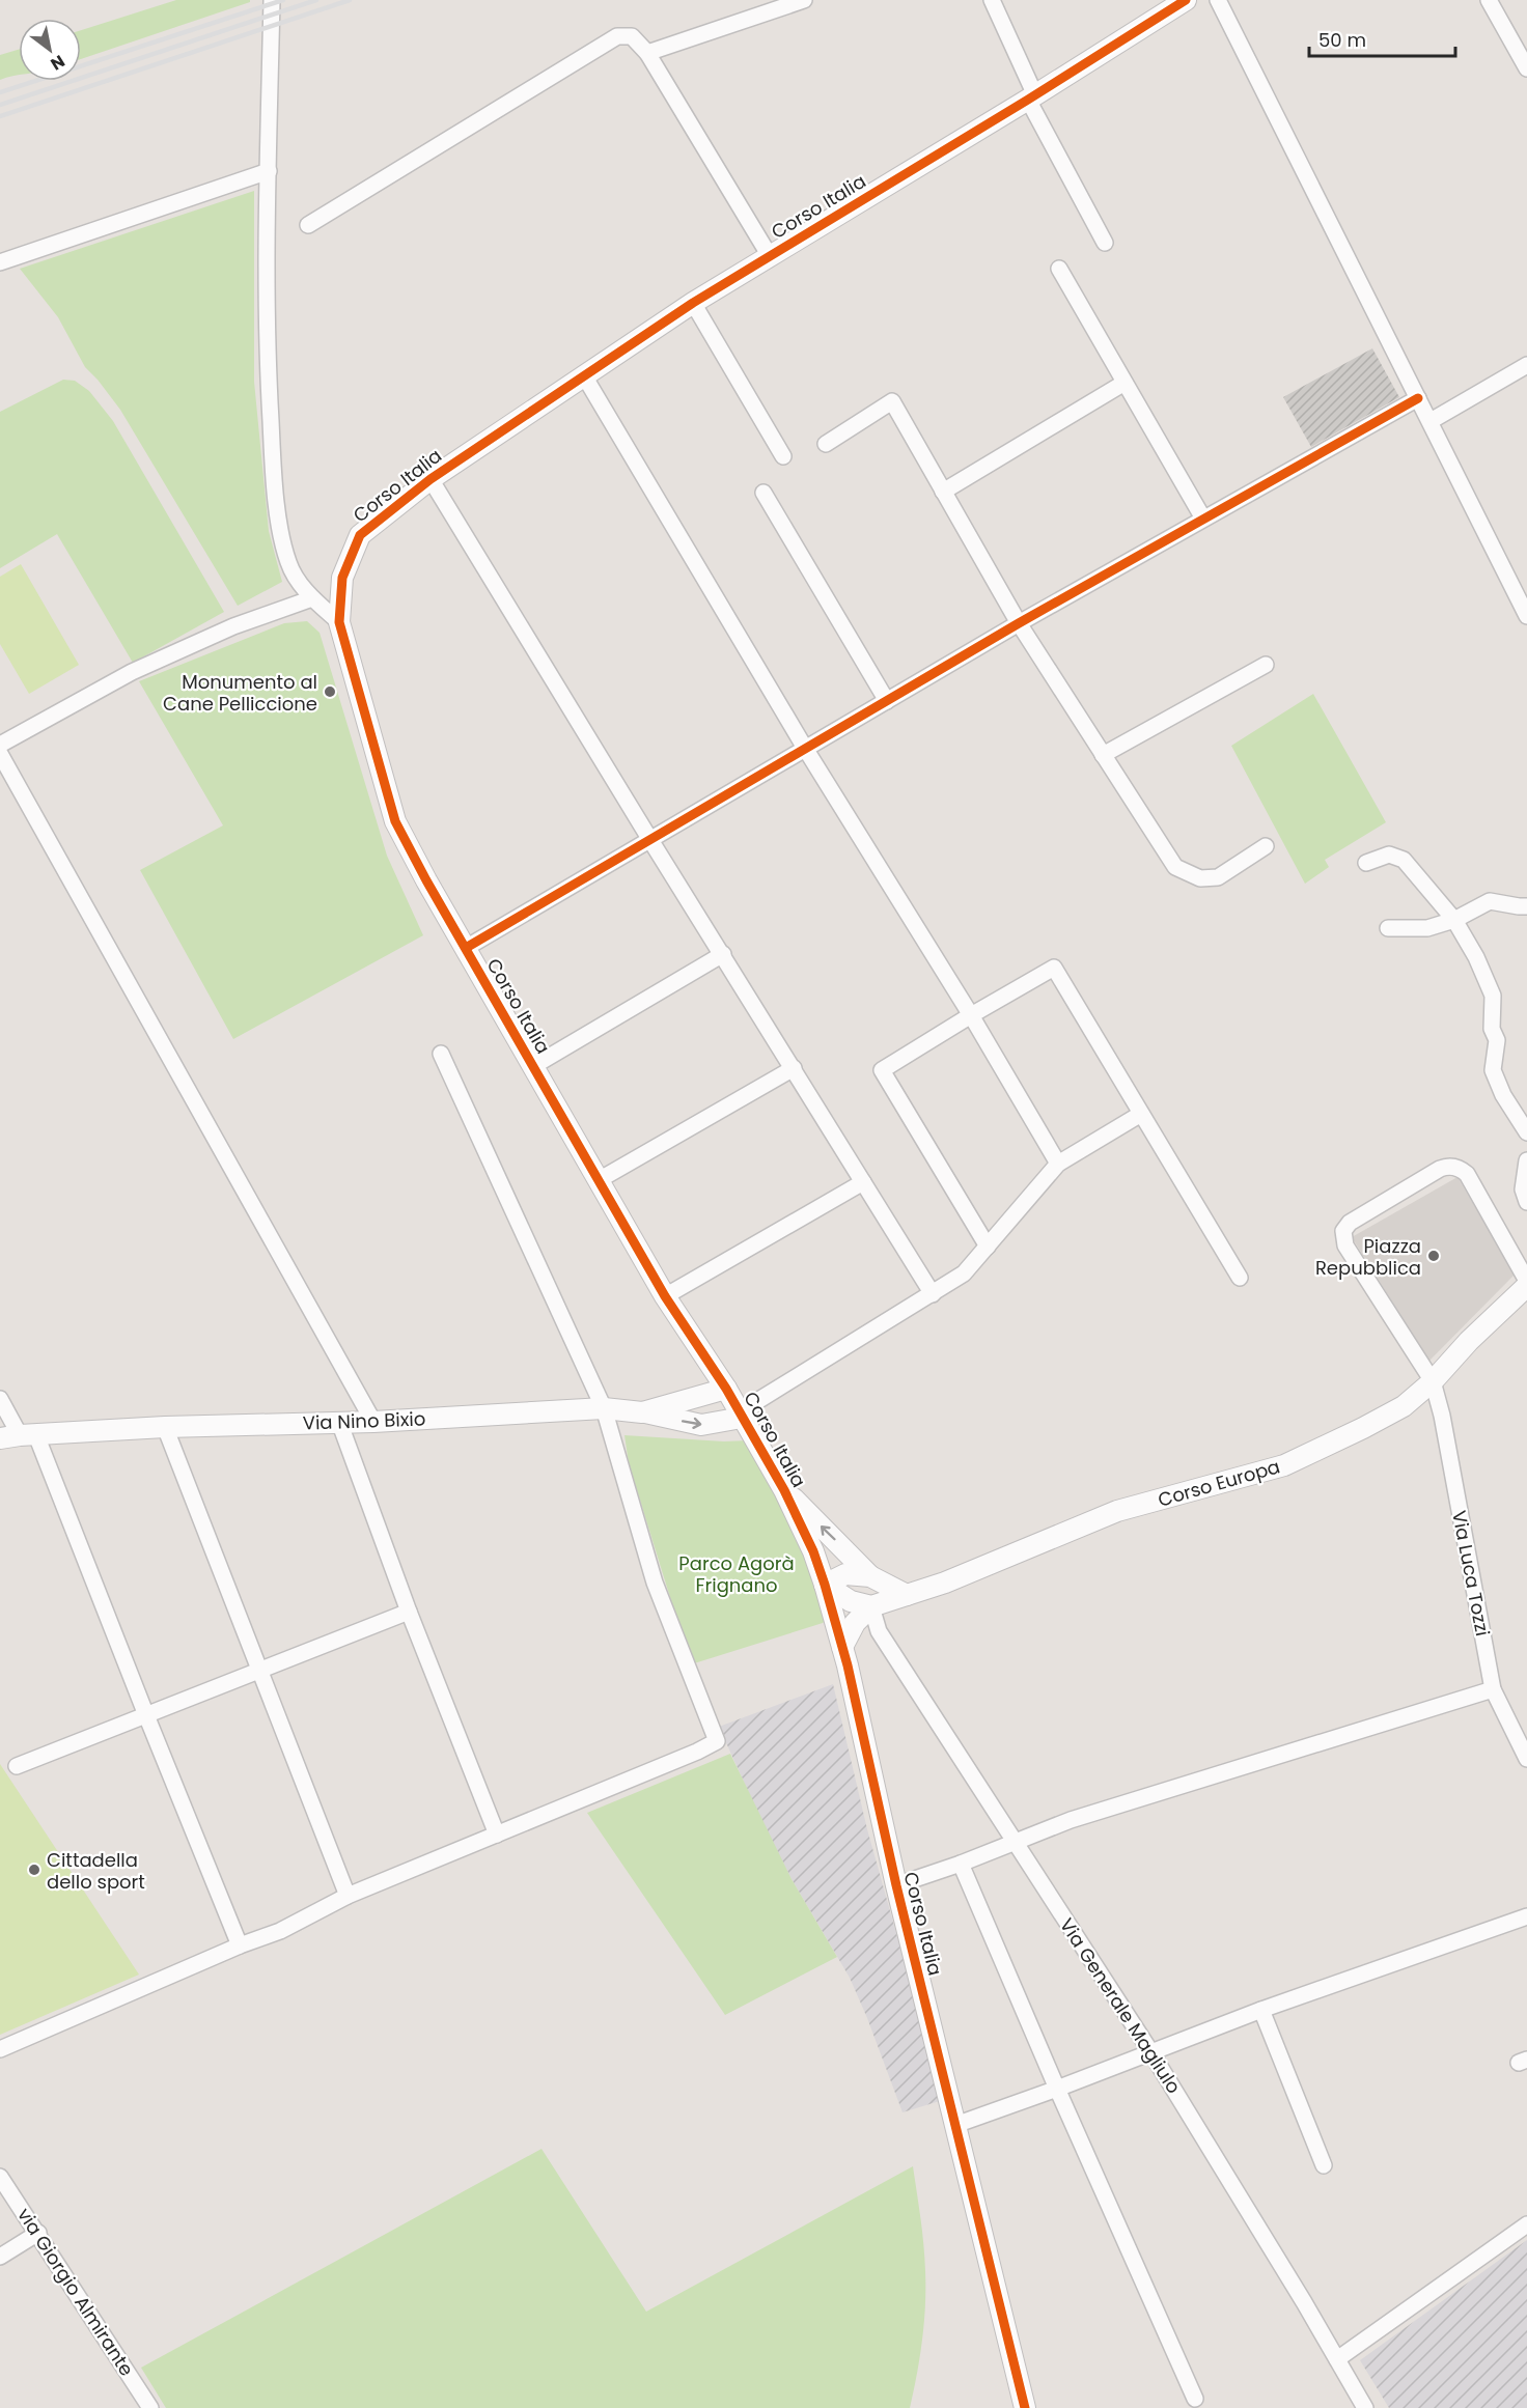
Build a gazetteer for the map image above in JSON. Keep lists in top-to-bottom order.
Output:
{
  "streets": {
    "street": [
      "Corso Italia",
      "Via Nino Bixio",
      "Corso Europa",
      "Via Luca Tozzi",
      "Via Generale Magliulo",
      "via Giorgio Almirante"
    ]
  },
  "crossings": [
    ["Corso Italia", "Via Nino Bixio"],
    ["Corso Europa", "Via Luca Tozzi"]
  ],
  "parks": ["Parco Agorà Frignano"],
  "places": ["Monumento al Cane Pelliccione", "Piazza Repubblica", "Cittadella dello sport"],
  "scale_bar": "50 m",
  "north": "bottom right"
}
